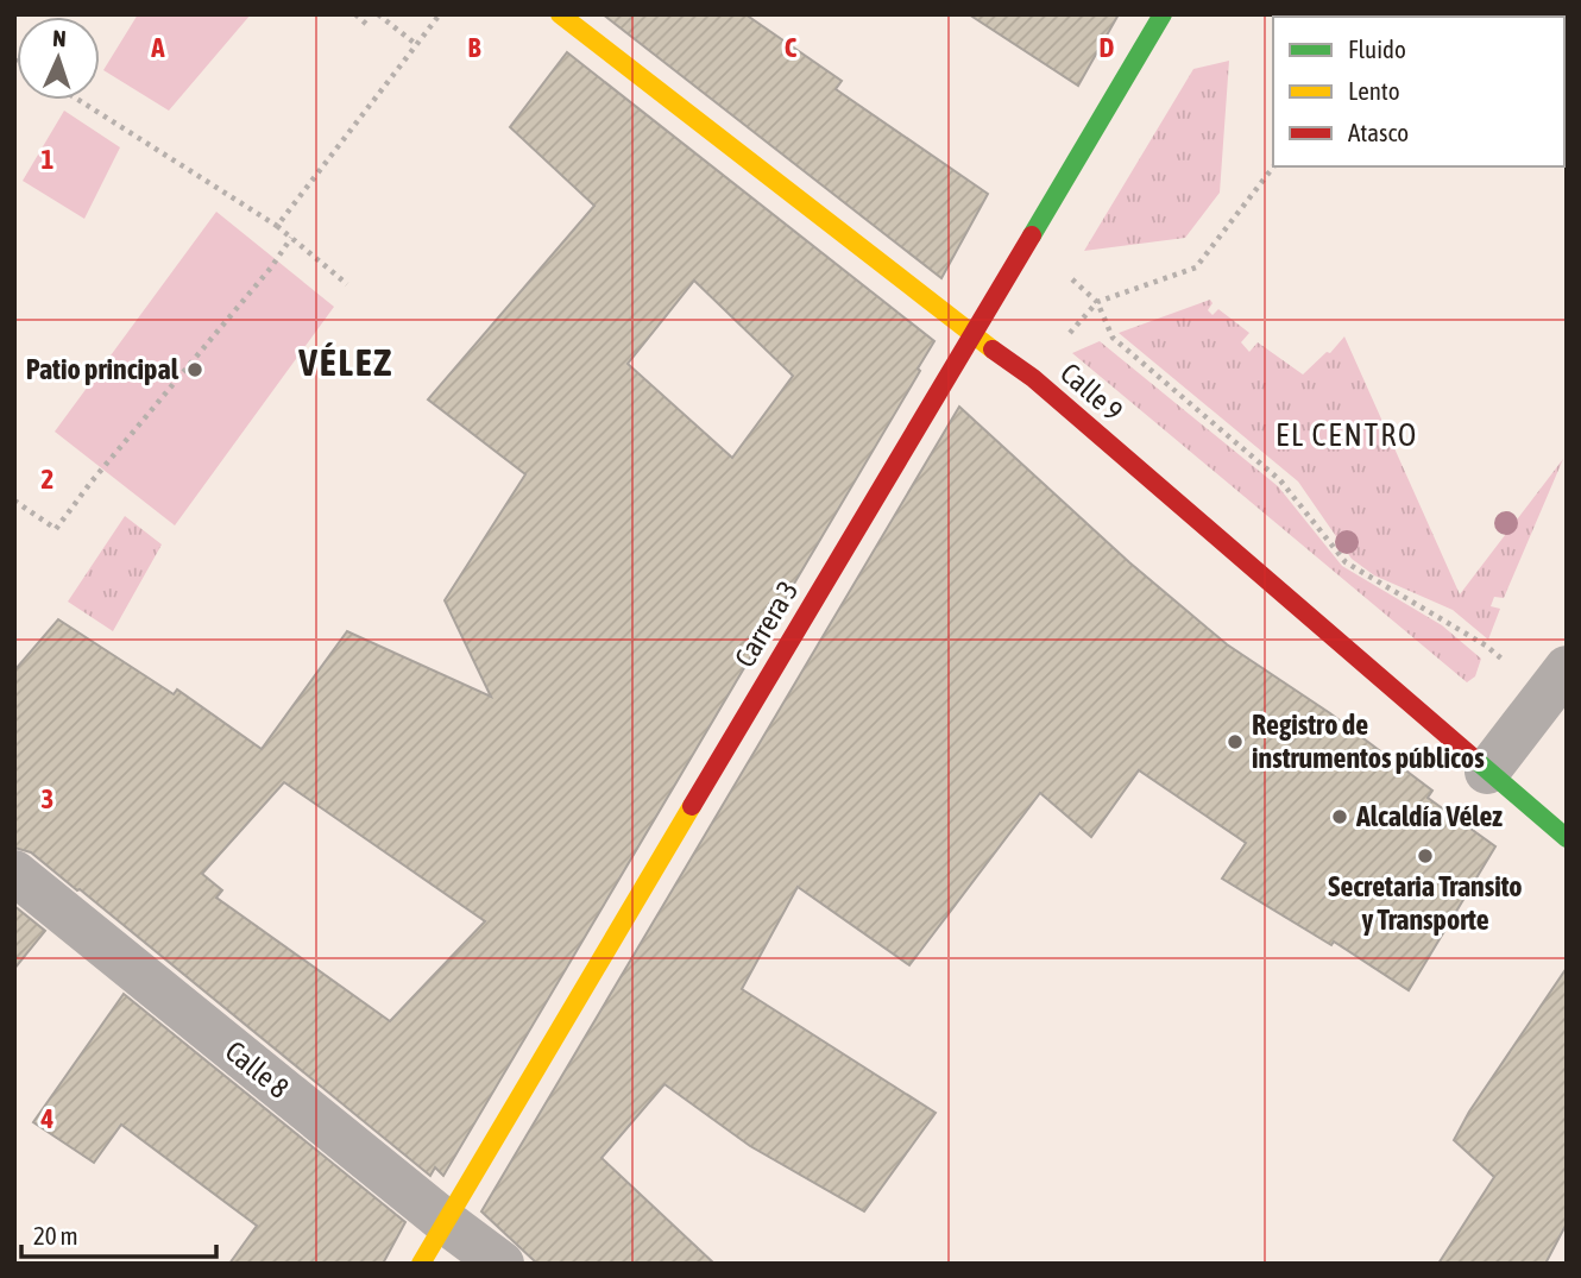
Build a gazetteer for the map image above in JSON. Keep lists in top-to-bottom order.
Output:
{
  "streets": {
    "street": ["Calle 9", "Carrera 3", "Calle 8"]
  },
  "crossings": [
    ["Calle 9", "Carrera 3"],
    ["Carrera 3", "Calle 8"]
  ],
  "districts": ["VÉLEZ", "EL CENTRO"],
  "places": [
    "Patio principal",
    "Registro de instrumentos públicos",
    "Alcaldía Vélez",
    "Secretaria Transito y Transporte"
  ],
  "legend": ["Fluido", "Lento", "Atasco"],
  "scale_bar": "20 m",
  "north": "top",
  "grid": {
    "columns": [
      "A",
      "B",
      "C",
      "D"
    ],
    "rows": [
      "1",
      "2",
      "3",
      "4"
    ]
  }
}
